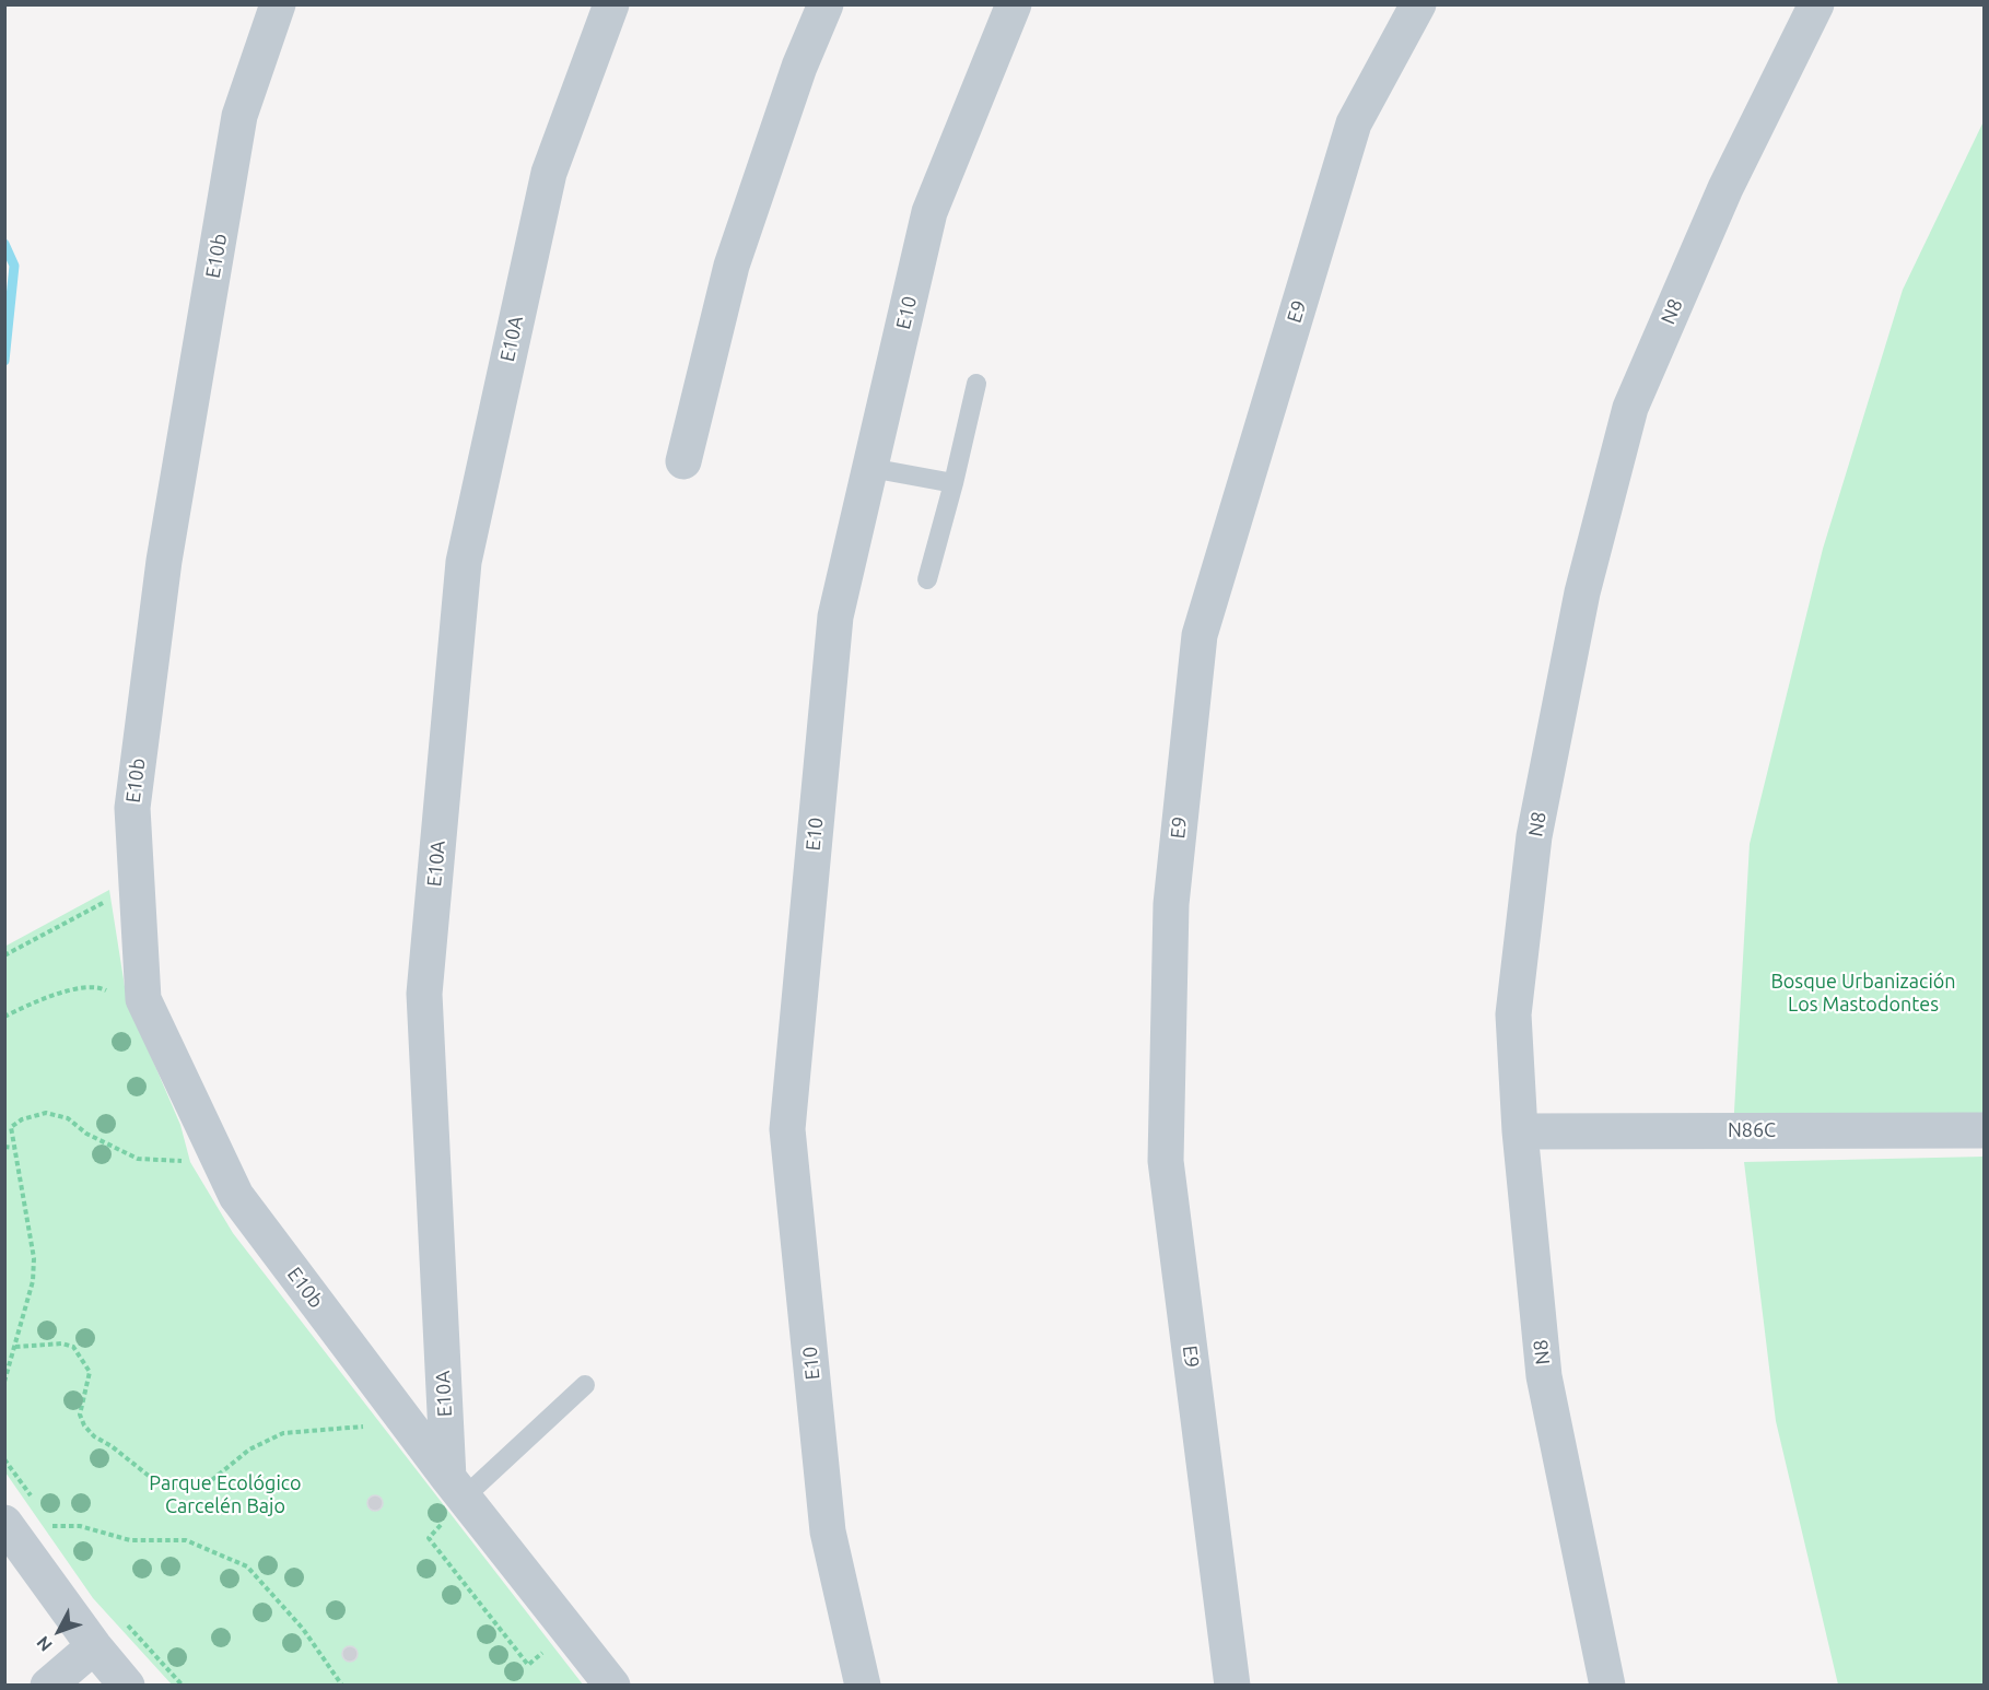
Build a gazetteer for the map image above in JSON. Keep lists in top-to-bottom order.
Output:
{
  "streets": {
    "street": [
      "E10b",
      "E9",
      "N8",
      "E10",
      "E10A",
      "N86C"
    ]
  },
  "crossings": [
    ["E10b", "E10A"],
    ["N8", "N86C"]
  ],
  "parks": ["Bosque Urbanización Los Mastodontes", "Parque Ecológico Carcelén Bajo"],
  "north": "bottom left"
}
